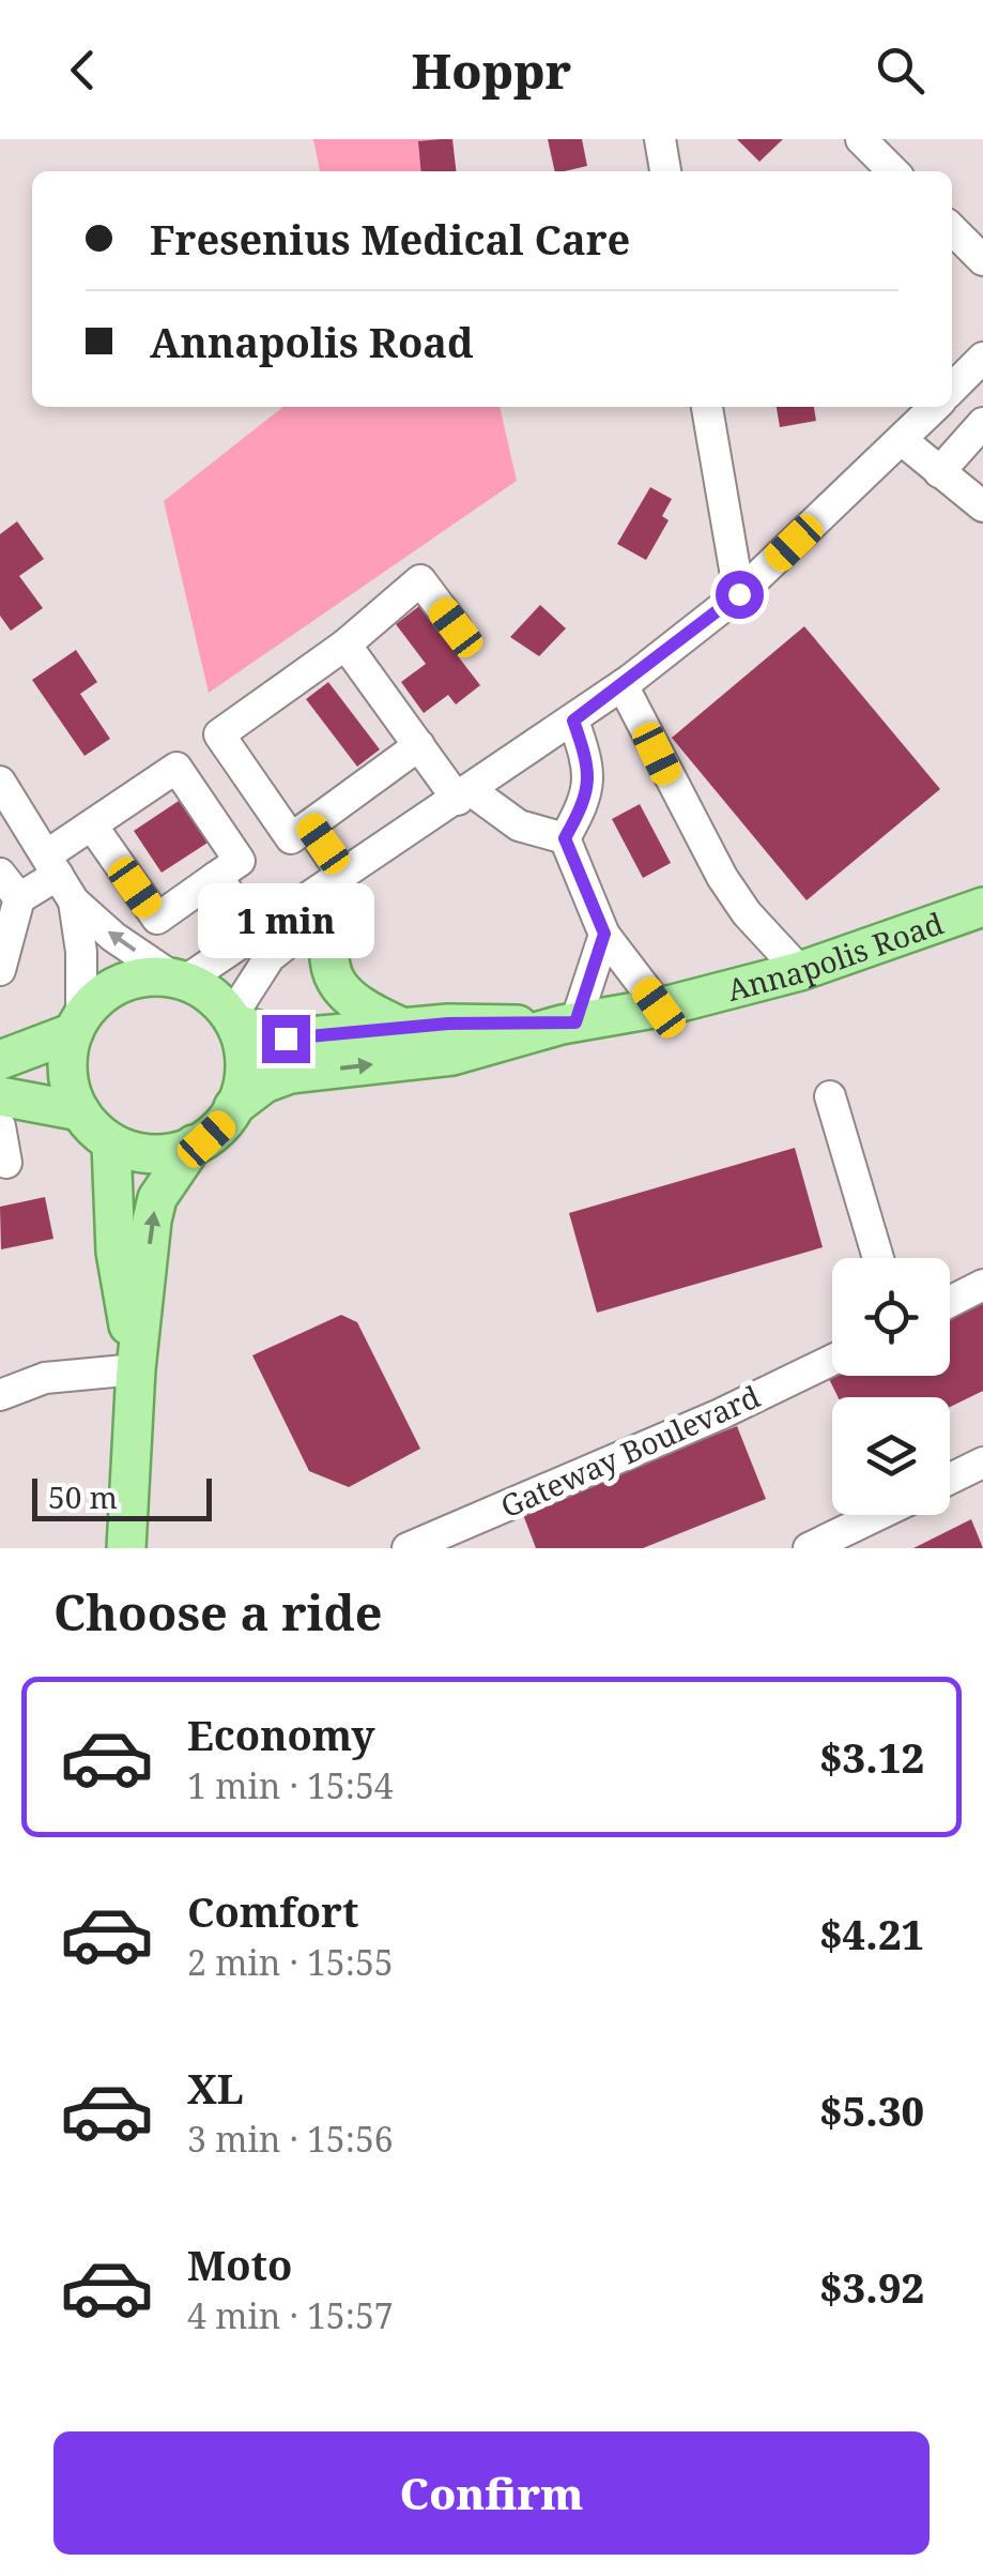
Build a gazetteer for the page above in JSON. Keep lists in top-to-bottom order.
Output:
{
  "streets": {
    "main road": ["Annapolis Road"],
    "street": ["Gateway Boulevard"]
  },
  "scale_bar": "50 m",
  "page": {
    "header": "Hoppr",
    "banner": ["Fresenius Medical Care", "Annapolis Road"],
    "bubble": "1 min",
    "scale": "50 m",
    "heading": "Choose a ride",
    "list": [
      {
        "name": "Economy",
        "note": "1 min · 15:54",
        "value": "$3.12"
      },
      {
        "name": "Comfort",
        "note": "2 min · 15:55",
        "value": "$4.21"
      },
      {
        "name": "XL",
        "note": "3 min · 15:56",
        "value": "$5.30"
      },
      {
        "name": "Moto",
        "note": "4 min · 15:57",
        "value": "$3.92"
      }
    ],
    "buttons": "Confirm"
  }
}
